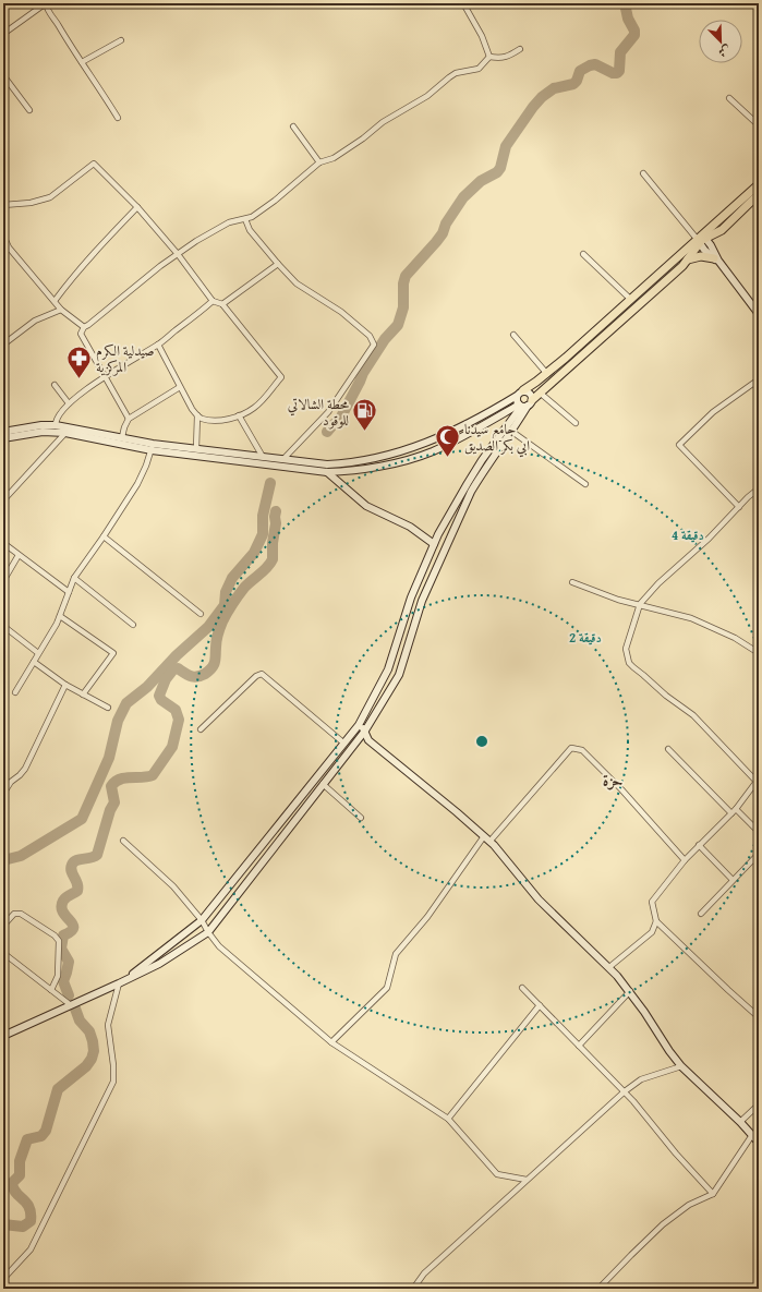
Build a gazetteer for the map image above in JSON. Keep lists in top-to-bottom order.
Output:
{
  "districts": ["حزة"],
  "places": {
    "pharmacy": ["صيدلية الكرم المركزية"],
    "fuel station": ["محطة الشالاتي للوقود"],
    "mosque": ["جامع سيدنا ابي بكر الصديق"]
  },
  "north": "bottom right",
  "rings": ["4 دقيقة", "2 دقيقة"]
}
